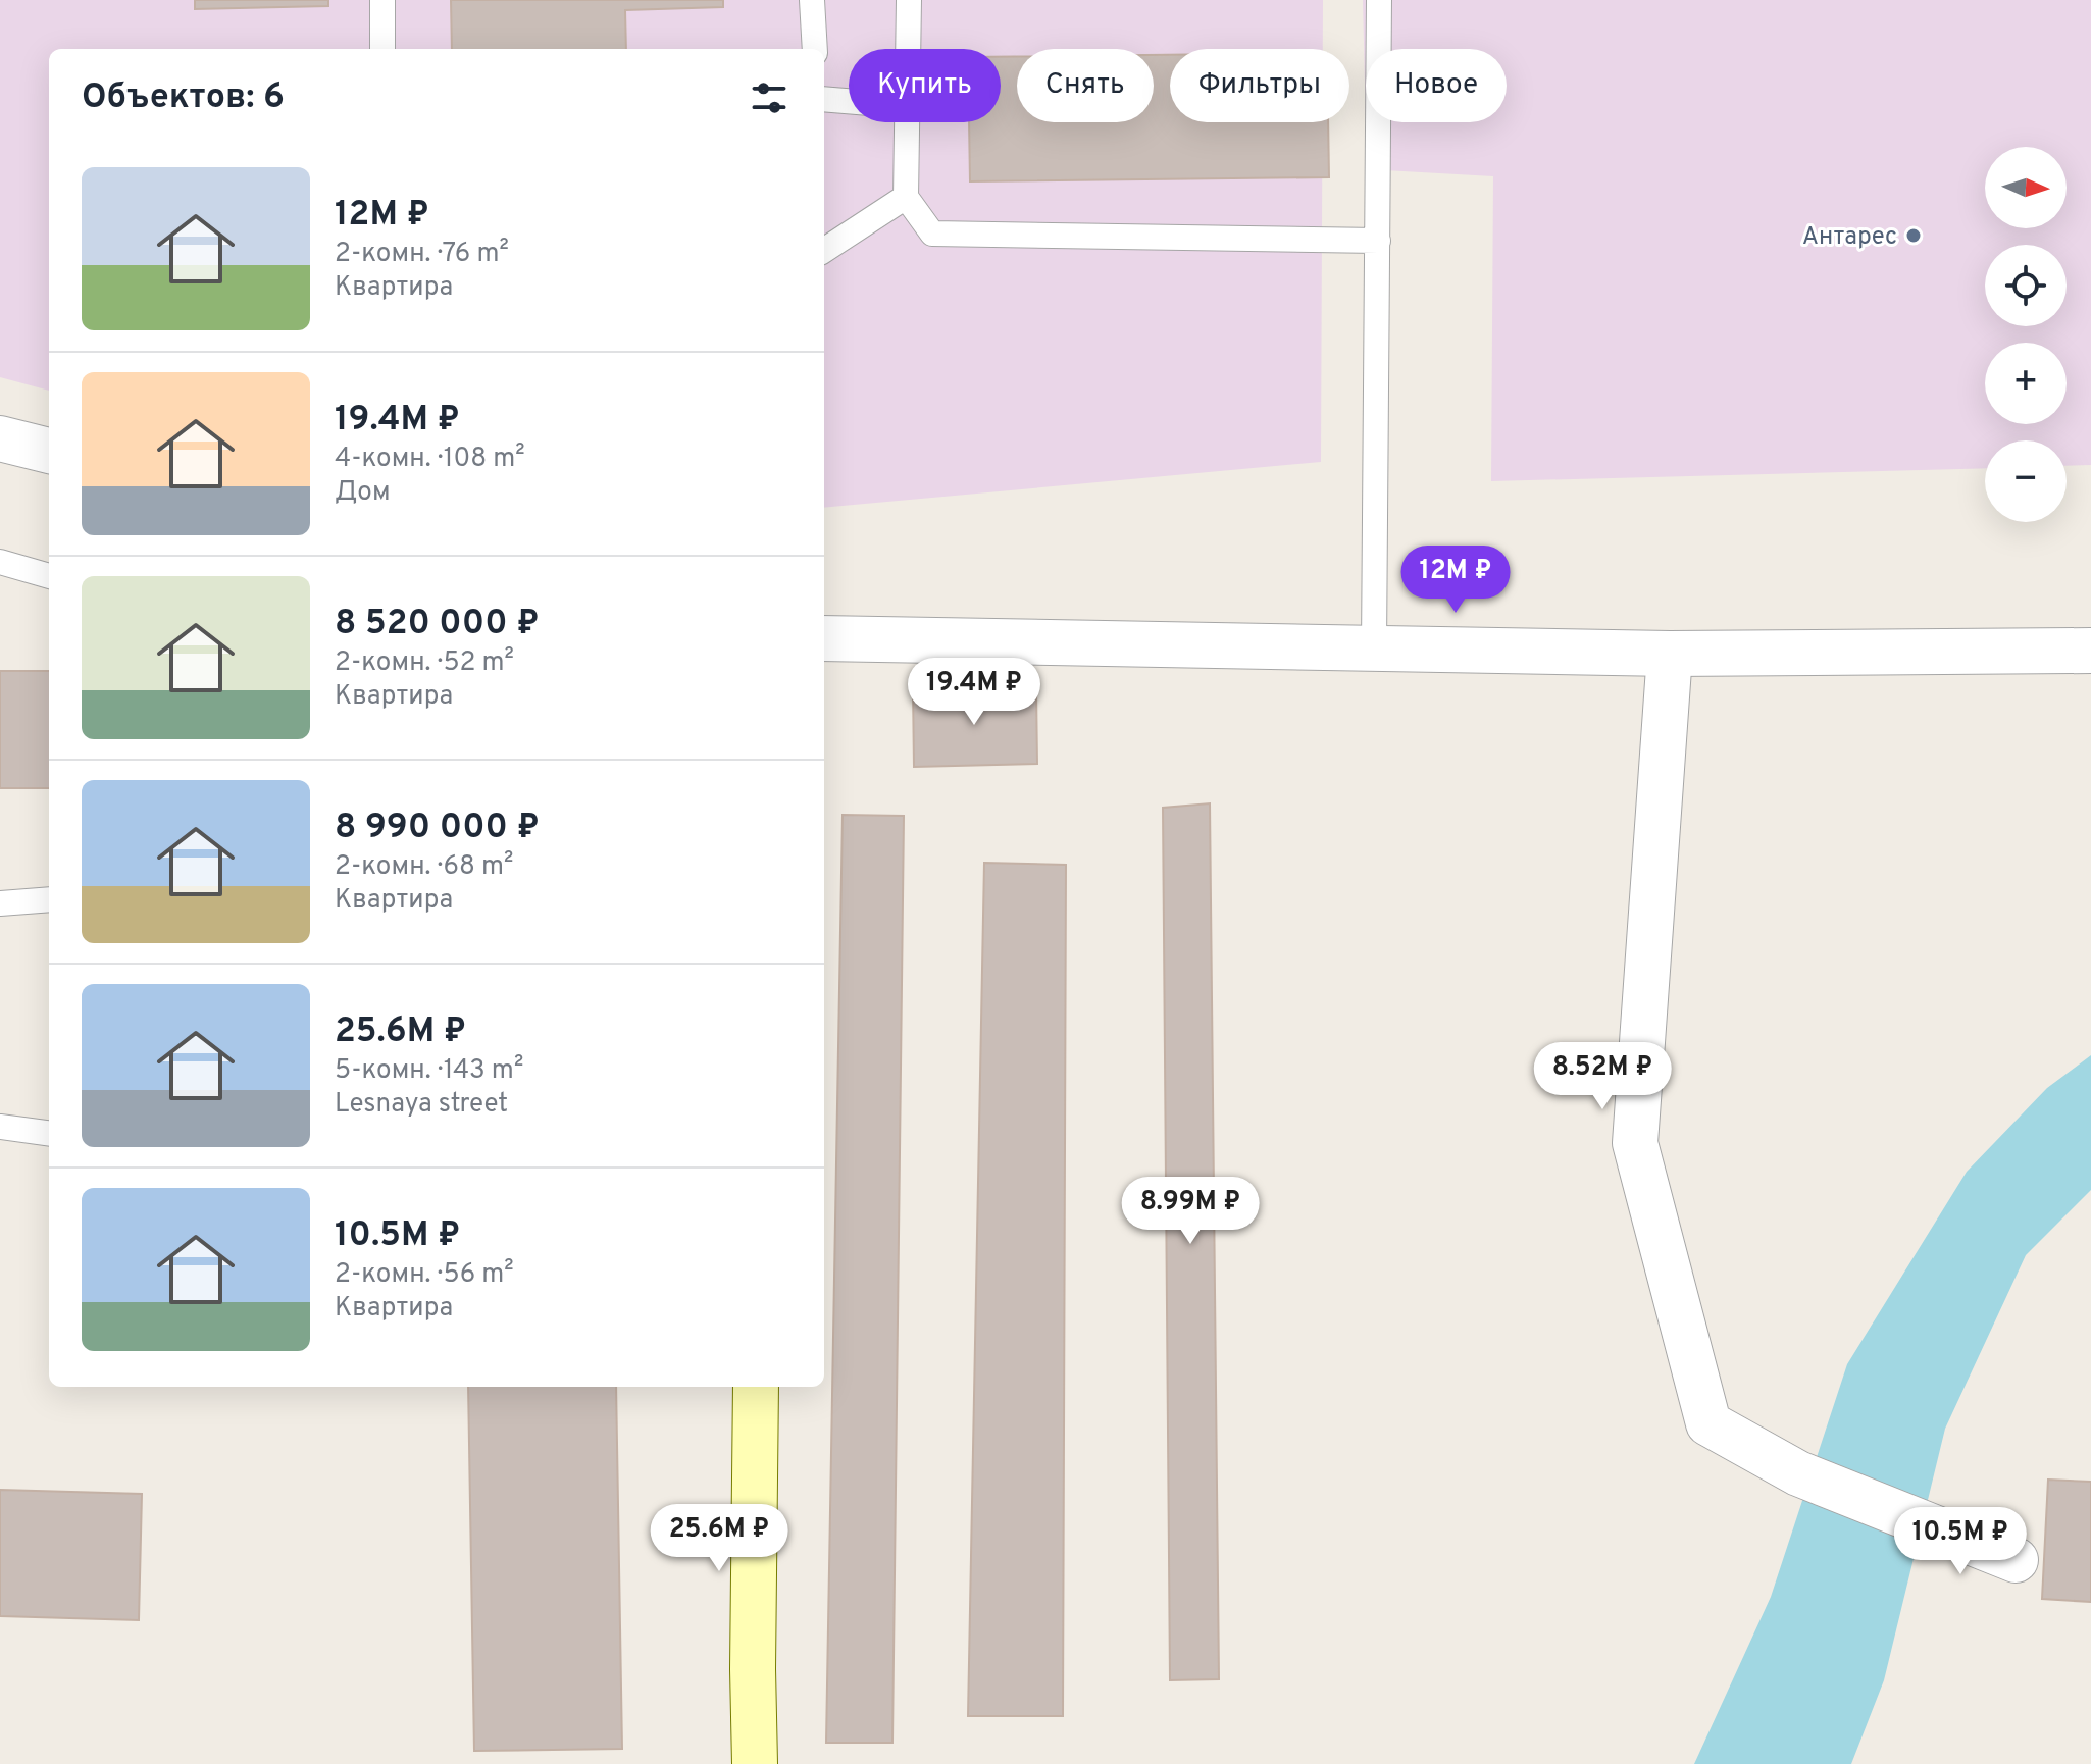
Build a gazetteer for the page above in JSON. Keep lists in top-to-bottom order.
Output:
{
  "places": ["Антарес"],
  "north": "right",
  "page": {
    "chip": [
      "Купить",
      "Снять",
      "Фильтры",
      "Новое"
    ],
    "heading": "Объектов: 6",
    "map_buttons": ["+", "−"],
    "list": [
      {
        "name": "12M ₽",
        "note": "2-комн. · 76 m² · Квартира"
      },
      {
        "name": "19.4M ₽",
        "note": "4-комн. · 108 m² · Дом"
      },
      {
        "name": "8 520 000 ₽",
        "note": "2-комн. · 52 m² · Квартира"
      },
      {
        "name": "8 990 000 ₽",
        "note": "2-комн. · 68 m² · Квартира"
      },
      {
        "name": "25.6M ₽",
        "note": "5-комн. · 143 m² · Lesnaya street"
      },
      {
        "name": "10.5M ₽",
        "note": "2-комн. · 56 m² · Квартира"
      }
    ],
    "price": [
      "12M ₽",
      "19.4M ₽",
      "8.52M ₽",
      "8.99M ₽",
      "25.6M ₽",
      "10.5M ₽"
    ]
  }
}
